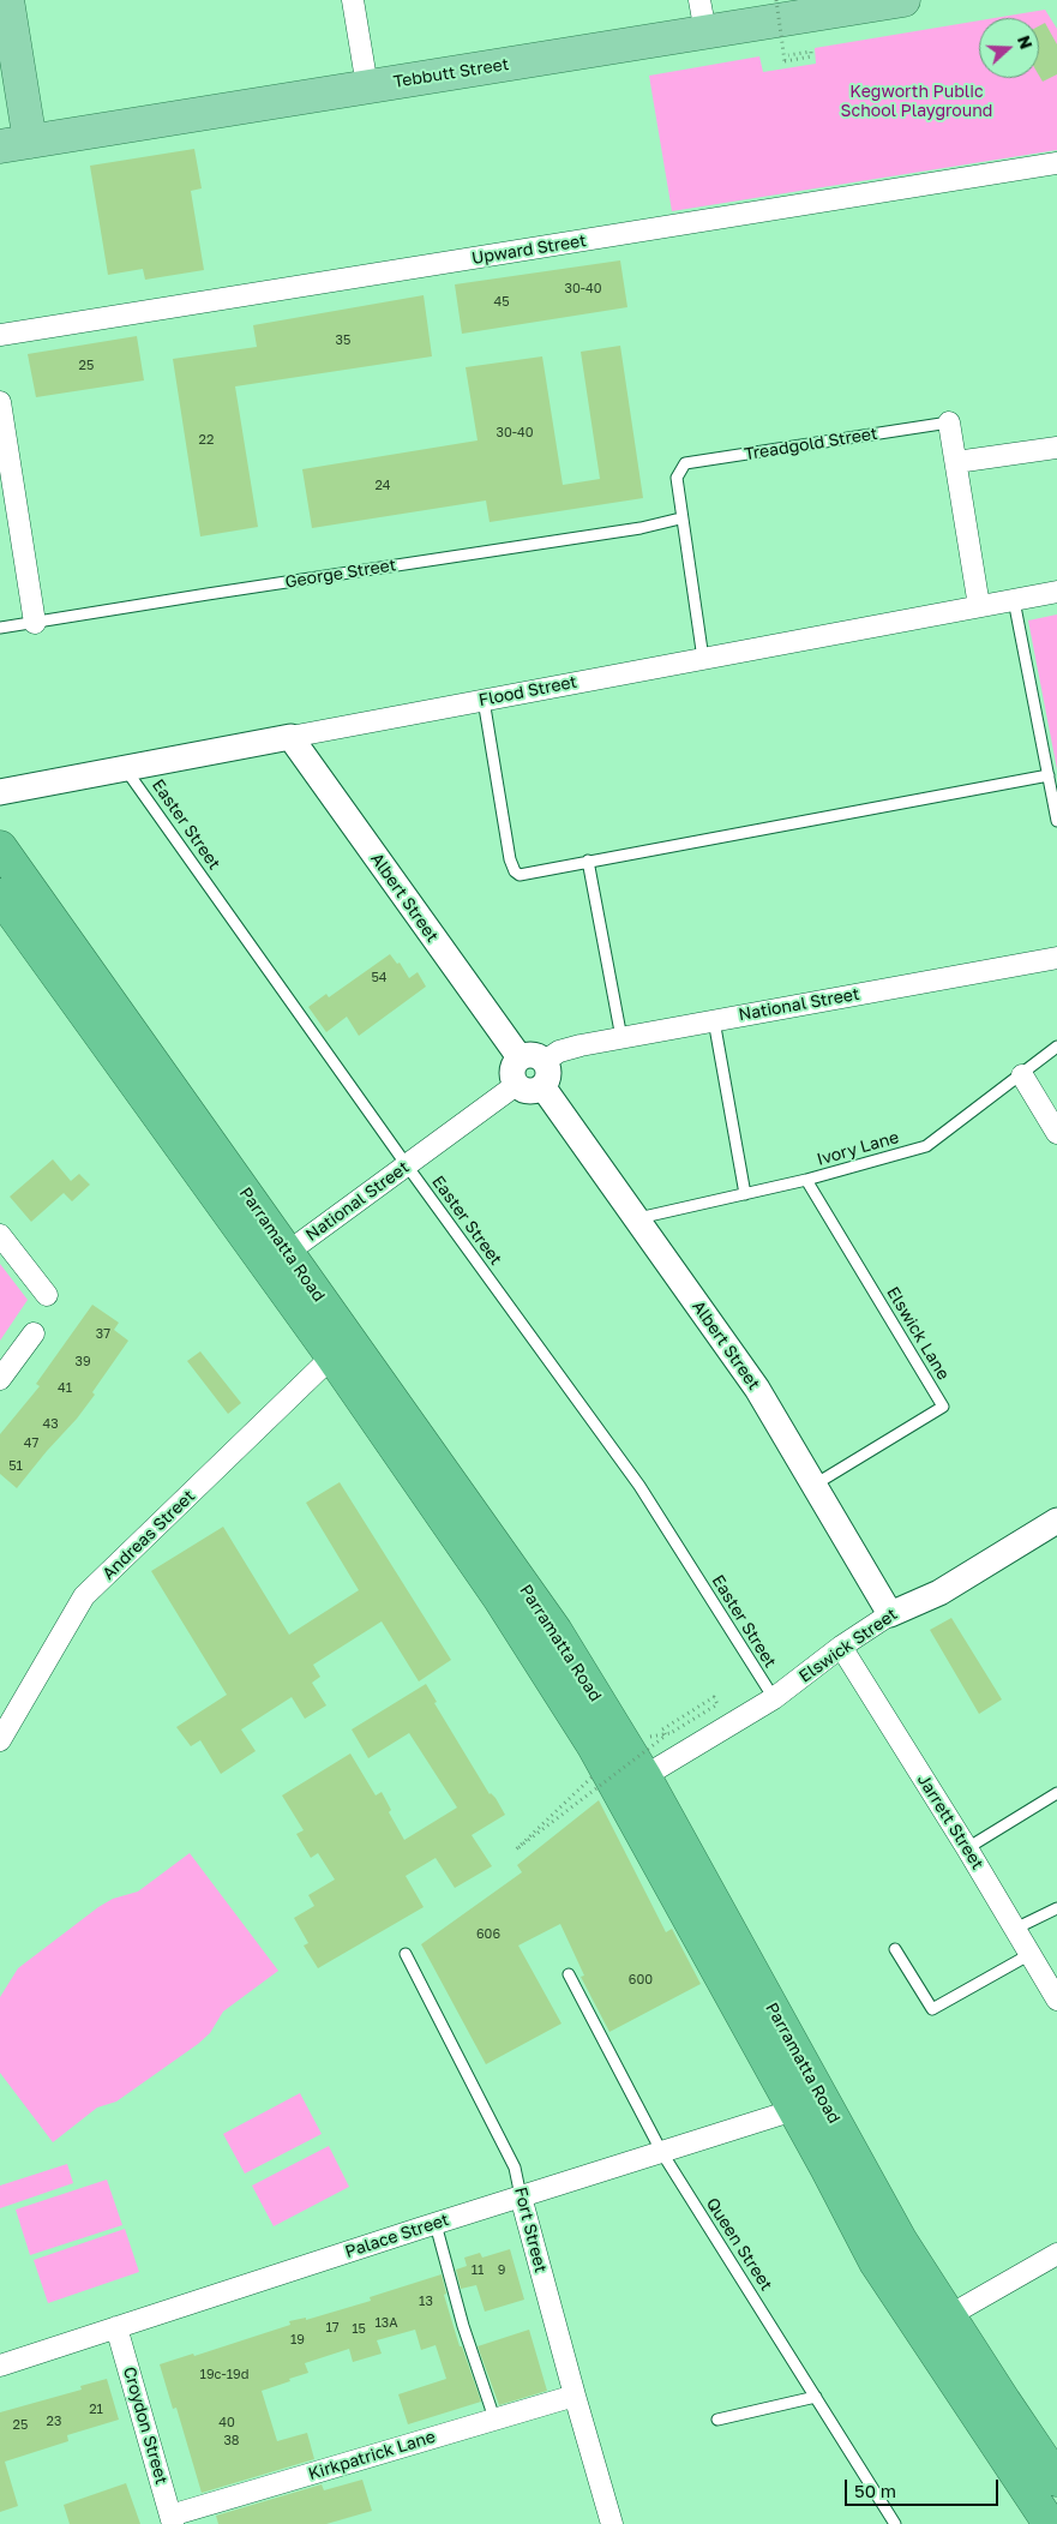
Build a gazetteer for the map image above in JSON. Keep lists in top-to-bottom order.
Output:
{
  "streets": {
    "highway": ["Parramatta Road"],
    "main road": ["Tebbutt Street"],
    "street": [
      "Upward Street",
      "Treadgold Street",
      "Flood Street",
      "Albert Street",
      "National Street",
      "Andreas Street",
      "Elswick Street",
      "Jarrett Street",
      "Fort Street",
      "Palace Street",
      "Croydon Street",
      "Kirkpatrick Lane"
    ],
    "lane": [
      "George Street",
      "Easter Street",
      "Ivory Lane",
      "Elswick Lane",
      "Queen Street"
    ]
  },
  "crossings": [
    ["Treadgold Street", "George Street"],
    ["Treadgold Street", "Flood Street"],
    ["Flood Street", "Easter Street"],
    ["Flood Street", "Albert Street"],
    ["Easter Street", "National Street"],
    ["Easter Street", "Elswick Street"],
    ["Albert Street", "National Street"],
    ["Albert Street", "Ivory Lane"],
    ["Albert Street", "Elswick Lane"],
    ["Albert Street", "Elswick Street"],
    ["National Street", "Parramatta Road"],
    ["Ivory Lane", "Elswick Lane"],
    ["Parramatta Road", "Andreas Street"],
    ["Parramatta Road", "Elswick Street"],
    ["Parramatta Road", "Palace Street"],
    ["Elswick Street", "Jarrett Street"],
    ["Fort Street", "Palace Street"],
    ["Fort Street", "Kirkpatrick Lane"],
    ["Palace Street", "Queen Street"],
    ["Palace Street", "Croydon Street"],
    ["Croydon Street", "Kirkpatrick Lane"]
  ],
  "parks": ["Kegworth Public School Playground"],
  "house_numbers": [
    "30-40",
    "45",
    "35",
    "25",
    "30-40",
    "22",
    "24",
    "54",
    "37",
    "39",
    "41",
    "43",
    "47",
    "51",
    "606",
    "600",
    "11",
    "9",
    "13",
    "13A",
    "17",
    "15",
    "19",
    "19c-19d",
    "21",
    "23",
    "40",
    "25",
    "38"
  ],
  "scale_bar": "50 m",
  "north": "right"
}
